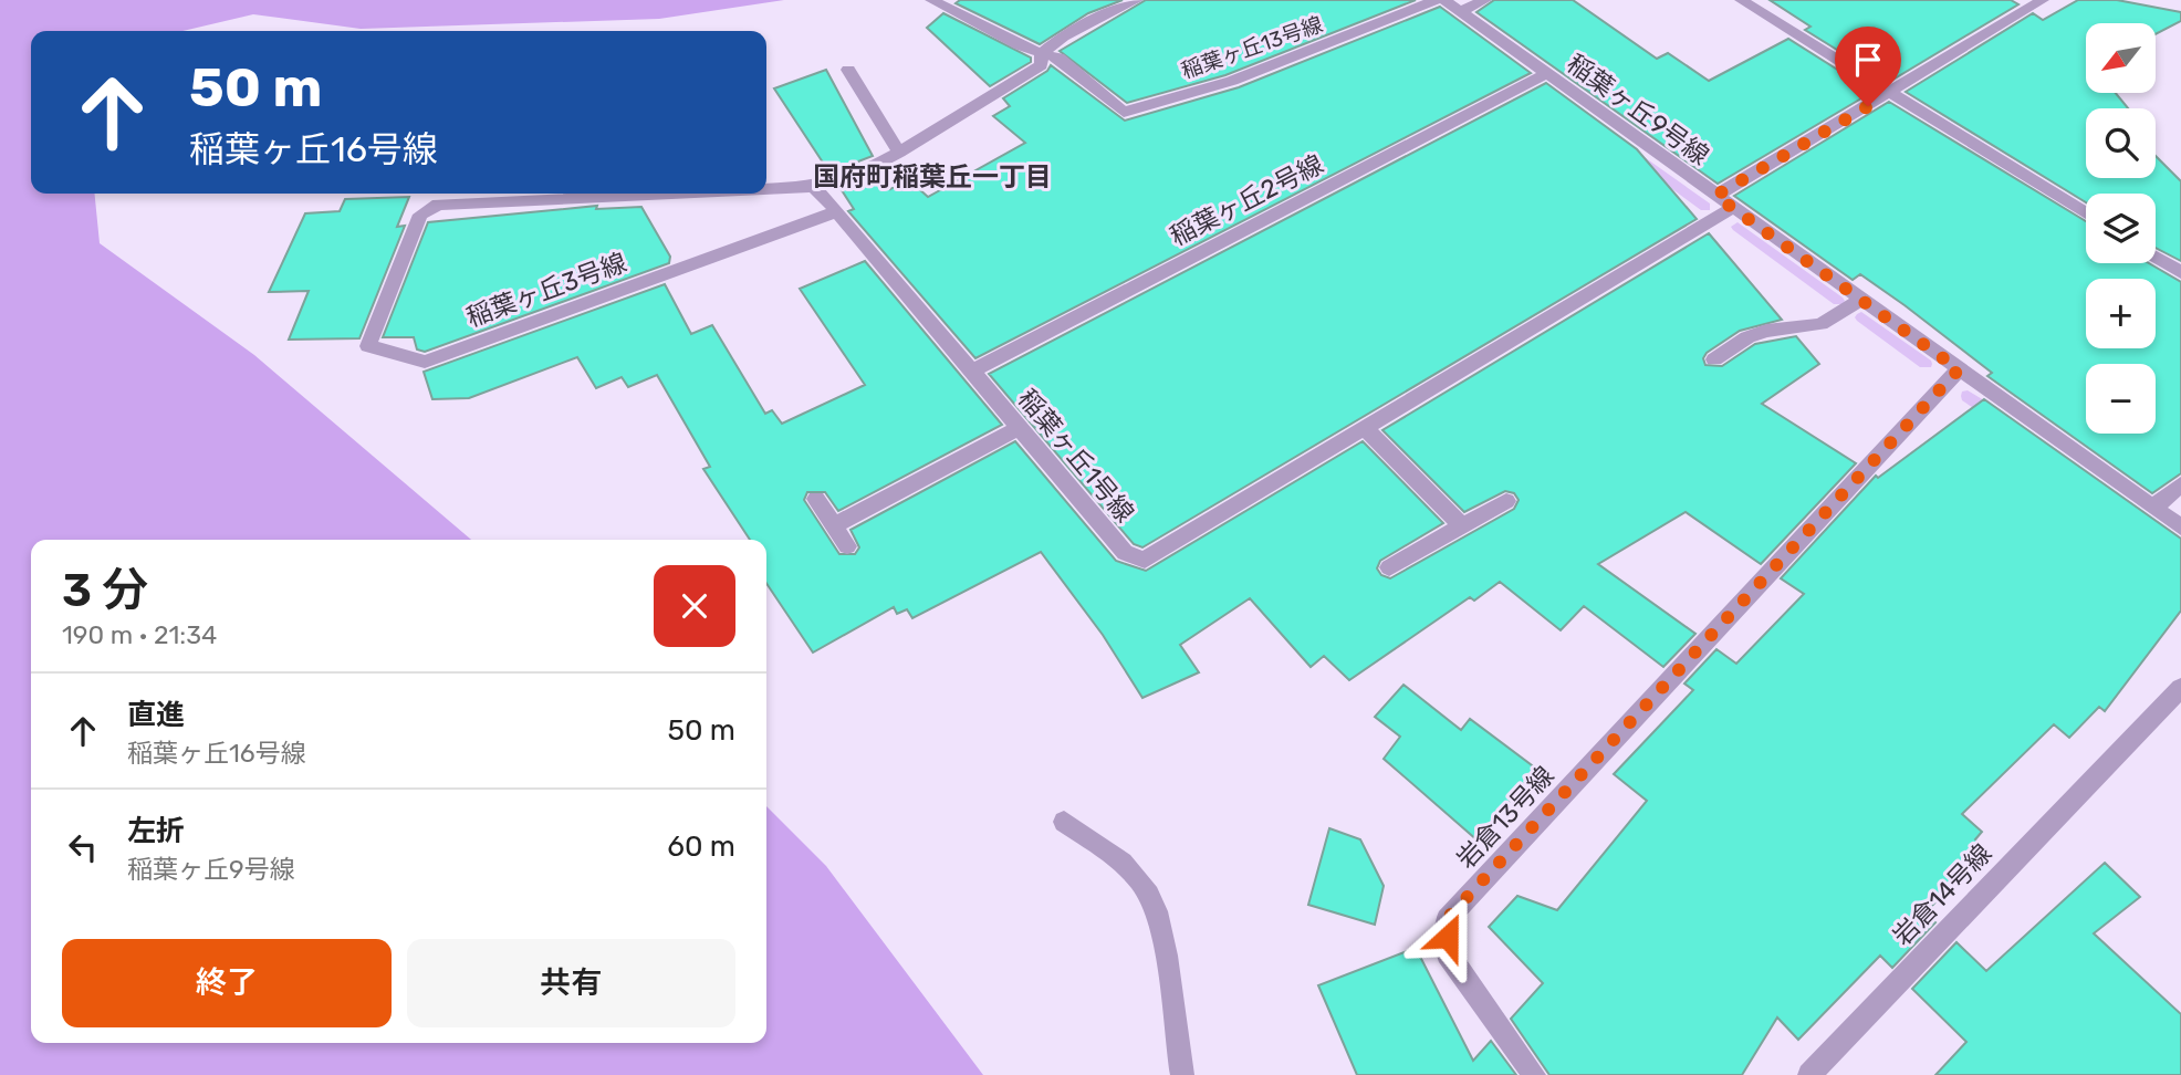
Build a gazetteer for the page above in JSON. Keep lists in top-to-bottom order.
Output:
{
  "streets": {
    "street": [
      "稲葉ヶ丘13号線",
      "稲葉ヶ丘9号線",
      "稲葉ヶ丘2号線",
      "稲葉ヶ丘3号線",
      "稲葉ヶ丘1号線",
      "岩倉13号線",
      "岩倉14号線"
    ]
  },
  "crossings": [
    ["稲葉ヶ丘9号線", "稲葉ヶ丘2号線"],
    ["稲葉ヶ丘9号線", "稲葉ヶ丘1号線"],
    ["稲葉ヶ丘9号線", "岩倉13号線"],
    ["稲葉ヶ丘2号線", "稲葉ヶ丘1号線"],
    ["稲葉ヶ丘3号線", "稲葉ヶ丘1号線"]
  ],
  "districts": ["国府町稲葉丘一丁目"],
  "north": "bottom left",
  "page": {
    "map_buttons": ["+", "−"],
    "turn": ["50 m", "稲葉ヶ丘16号線"],
    "heading": ["3 分", "190 m · 21:34"],
    "list": [
      {
        "name": "直進",
        "note": "稲葉ヶ丘16号線",
        "value": "50 m"
      },
      {
        "name": "左折",
        "note": "稲葉ヶ丘9号線",
        "value": "60 m"
      }
    ],
    "buttons": ["終了", "共有"]
  }
}
